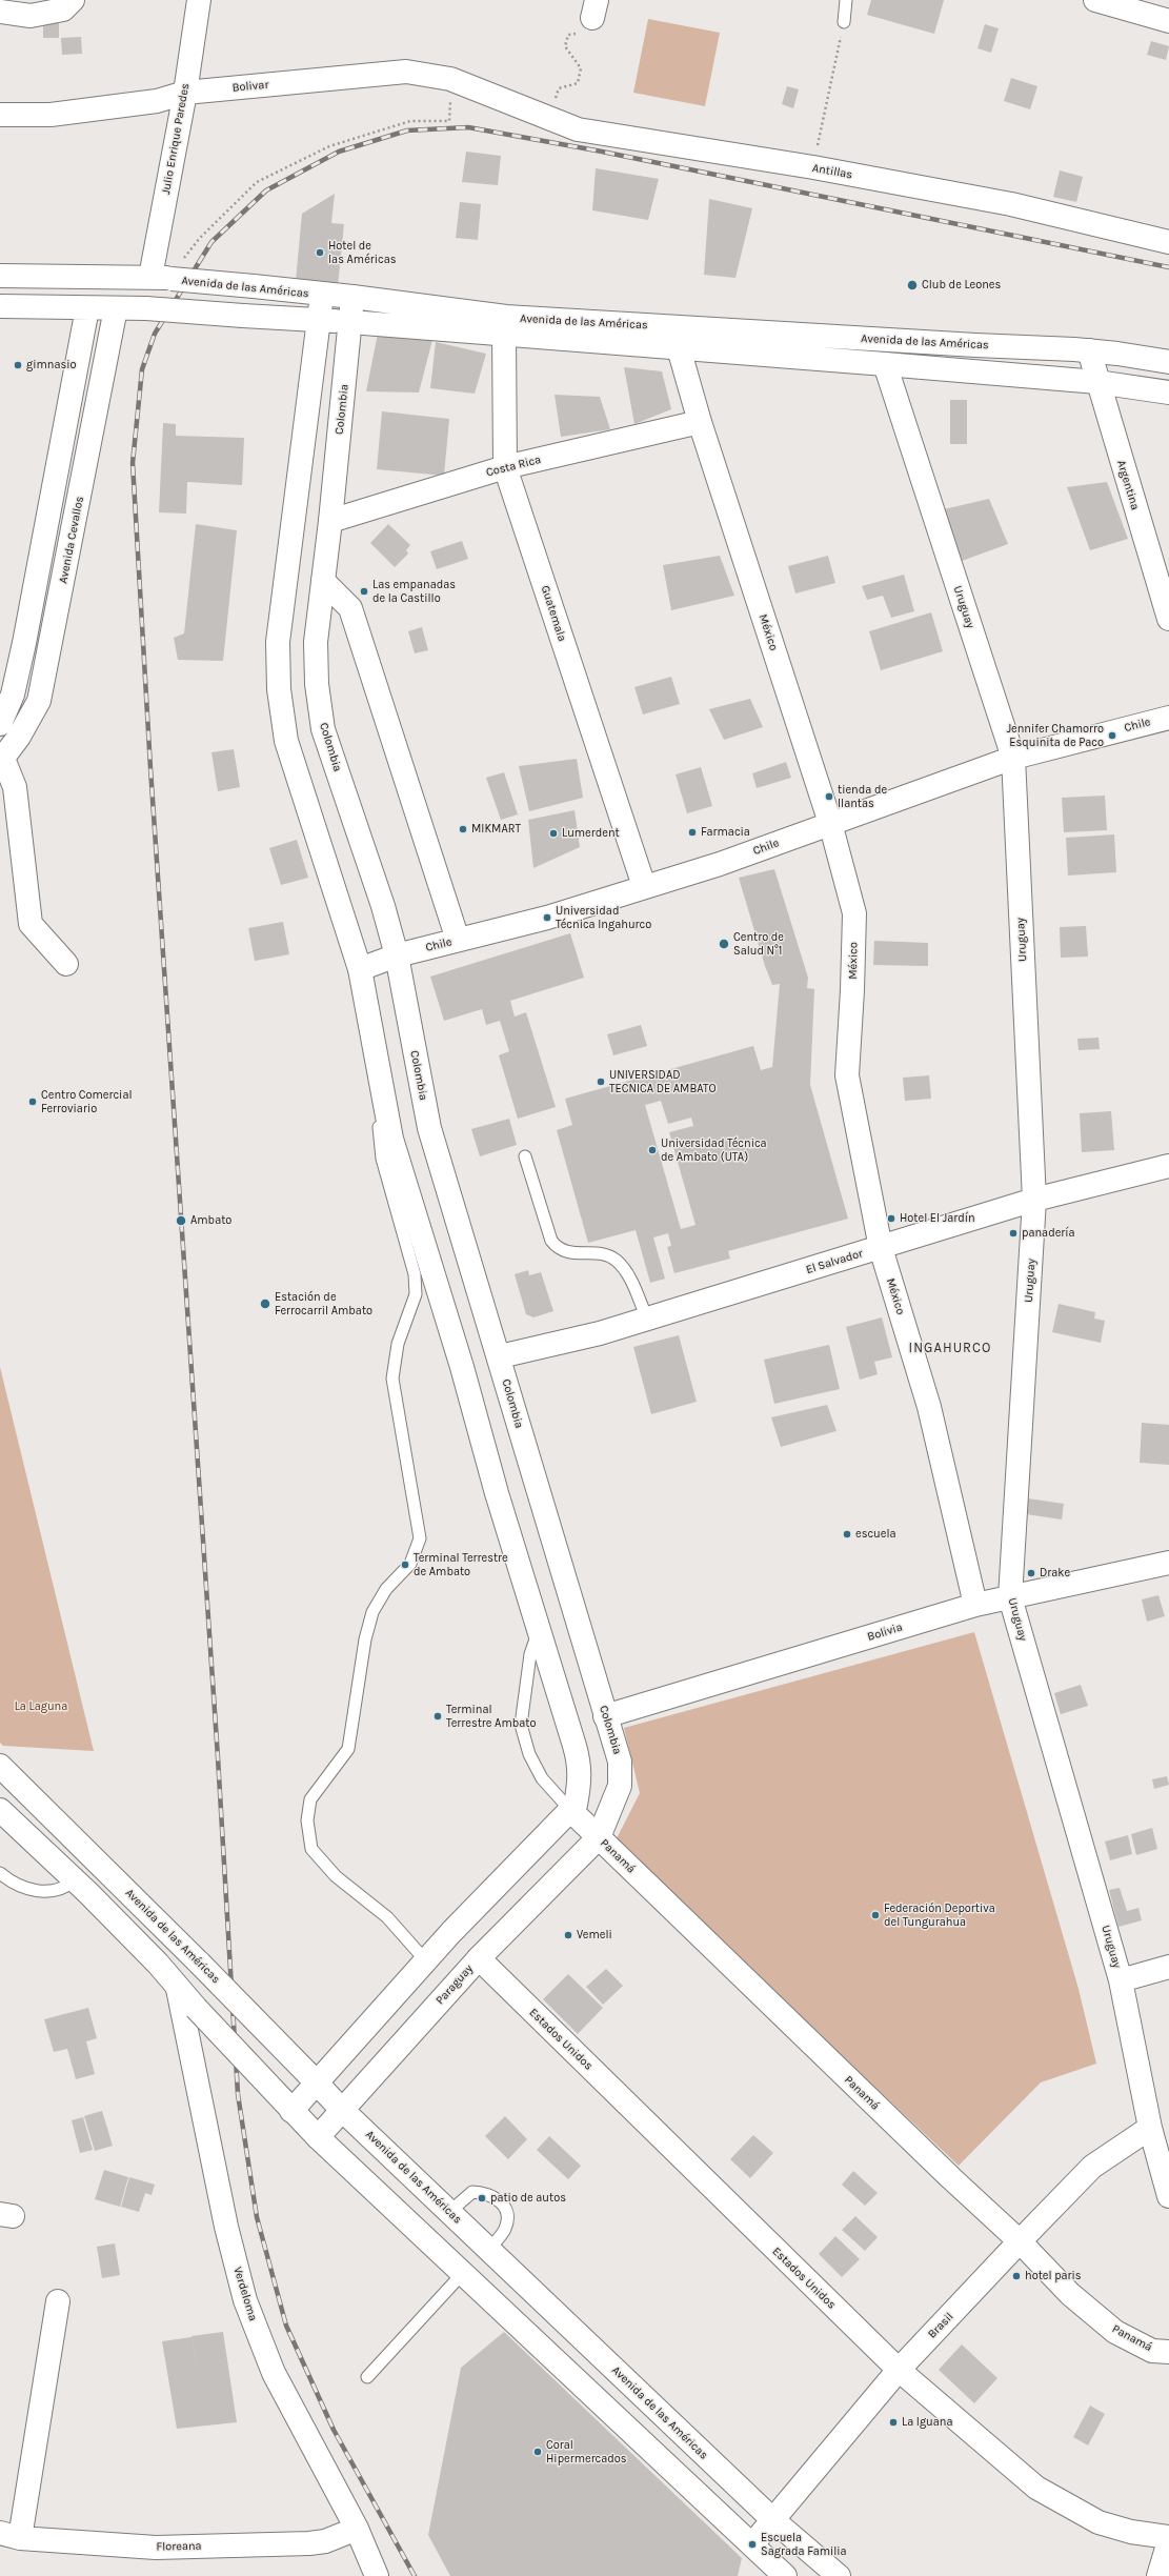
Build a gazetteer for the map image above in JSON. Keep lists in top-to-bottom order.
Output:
{
  "streets": {
    "street": [
      "Bolivar",
      "Julio Enrique Paredes",
      "Antillas",
      "Avenida de las Américas",
      "Colombia",
      "Costa Rica",
      "Argentina",
      "Avenida Cevallos",
      "Uruguay",
      "Guatemala",
      "México",
      "Chile",
      "El Salvador",
      "Bolivia",
      "Panamá",
      "Paraguay",
      "Estados Unidos",
      "Verdeloma",
      "Brasil",
      "Floreana"
    ]
  },
  "crossings": [
    ["Bolivar", "Julio Enrique Paredes"],
    ["Bolivar", "Antillas"],
    ["Julio Enrique Paredes", "Avenida de las Américas"],
    ["Avenida de las Américas", "Colombia"],
    ["Avenida de las Américas", "Argentina"],
    ["Avenida de las Américas", "Avenida Cevallos"],
    ["Avenida de las Américas", "Uruguay"],
    ["Avenida de las Américas", "Guatemala"],
    ["Avenida de las Américas", "México"],
    ["Avenida de las Américas", "Paraguay"],
    ["Avenida de las Américas", "Brasil"],
    ["Colombia", "Costa Rica"],
    ["Colombia", "Chile"],
    ["Colombia", "El Salvador"],
    ["Colombia", "Bolivia"],
    ["Colombia", "Panamá"],
    ["Colombia", "Paraguay"],
    ["Costa Rica", "Guatemala"],
    ["Costa Rica", "México"],
    ["Uruguay", "Chile"],
    ["Uruguay", "El Salvador"],
    ["Uruguay", "Bolivia"],
    ["Uruguay", "Brasil"],
    ["Guatemala", "Chile"],
    ["México", "Chile"],
    ["México", "El Salvador"],
    ["México", "Bolivia"],
    ["Panamá", "Paraguay"],
    ["Panamá", "Brasil"],
    ["Paraguay", "Estados Unidos"],
    ["Estados Unidos", "Brasil"],
    ["Verdeloma", "Floreana"]
  ],
  "districts": ["INGAHURCO"],
  "parks": ["La Laguna"],
  "places": [
    "Hotel de las Américas",
    "Club de Leones",
    "gimnasio",
    "Las empanadas de la Castillo",
    "Jennifer Chamorro Esquinita de Paco",
    "tienda de llantas",
    "MIKMART",
    "Farmacia",
    "Lumerdent",
    "Universidad Técnica Ingahurco",
    "Centro de Salud N°1",
    "UNIVERSIDAD TECNICA DE AMBATO",
    "Centro Comercial Ferroviario",
    "Universidad Técnica de Ambato (UTA)",
    "Hotel El Jardín",
    "Ambato",
    "panadería",
    "Estación de Ferrocarril Ambato",
    "escuela",
    "Terminal Terrestre de Ambato",
    "Drake",
    "Terminal Terrestre Ambato",
    "Federación Deportiva del Tungurahua",
    "Vemeli",
    "patio de autos",
    "hotel paris",
    "La Iguana",
    "Coral Hipermercados",
    "Escuela Sagrada Familia"
  ]
}
